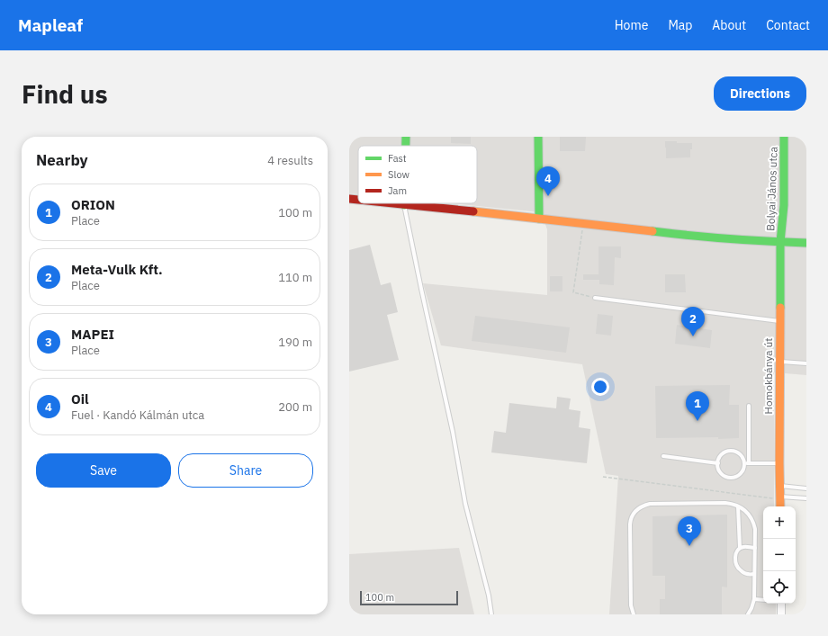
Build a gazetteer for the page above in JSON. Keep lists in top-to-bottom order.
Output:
{
  "streets": {
    "street": ["Bolyai János utca", "Homokbánya út"]
  },
  "crossings": [
    ["Bolyai János utca", "Homokbánya út"]
  ],
  "legend": ["Fast", "Slow", "Jam"],
  "scale_bar": "100 m",
  "page": {
    "header": "Mapleaf",
    "nav": [
      "Home",
      "Map",
      "About",
      "Contact"
    ],
    "buttons": [
      "Directions",
      ["Save", "Share"]
    ],
    "title": "Find us",
    "heading": ["Nearby", "4 results"],
    "pins": [
      "4",
      "2",
      "1",
      "3"
    ],
    "list": [
      {
        "mark": "1",
        "name": "ORION",
        "note": "Place",
        "value": "100 m"
      },
      {
        "mark": "2",
        "name": "Meta-Vulk Kft.",
        "note": "Place",
        "value": "110 m"
      },
      {
        "mark": "3",
        "name": "MAPEI",
        "note": "Place",
        "value": "190 m"
      },
      {
        "mark": "4",
        "name": "Oil",
        "note": "Fuel · Kandó Kálmán utca",
        "value": "200 m"
      }
    ],
    "map_buttons": ["+", "−"],
    "scale": "100 m"
  }
}
